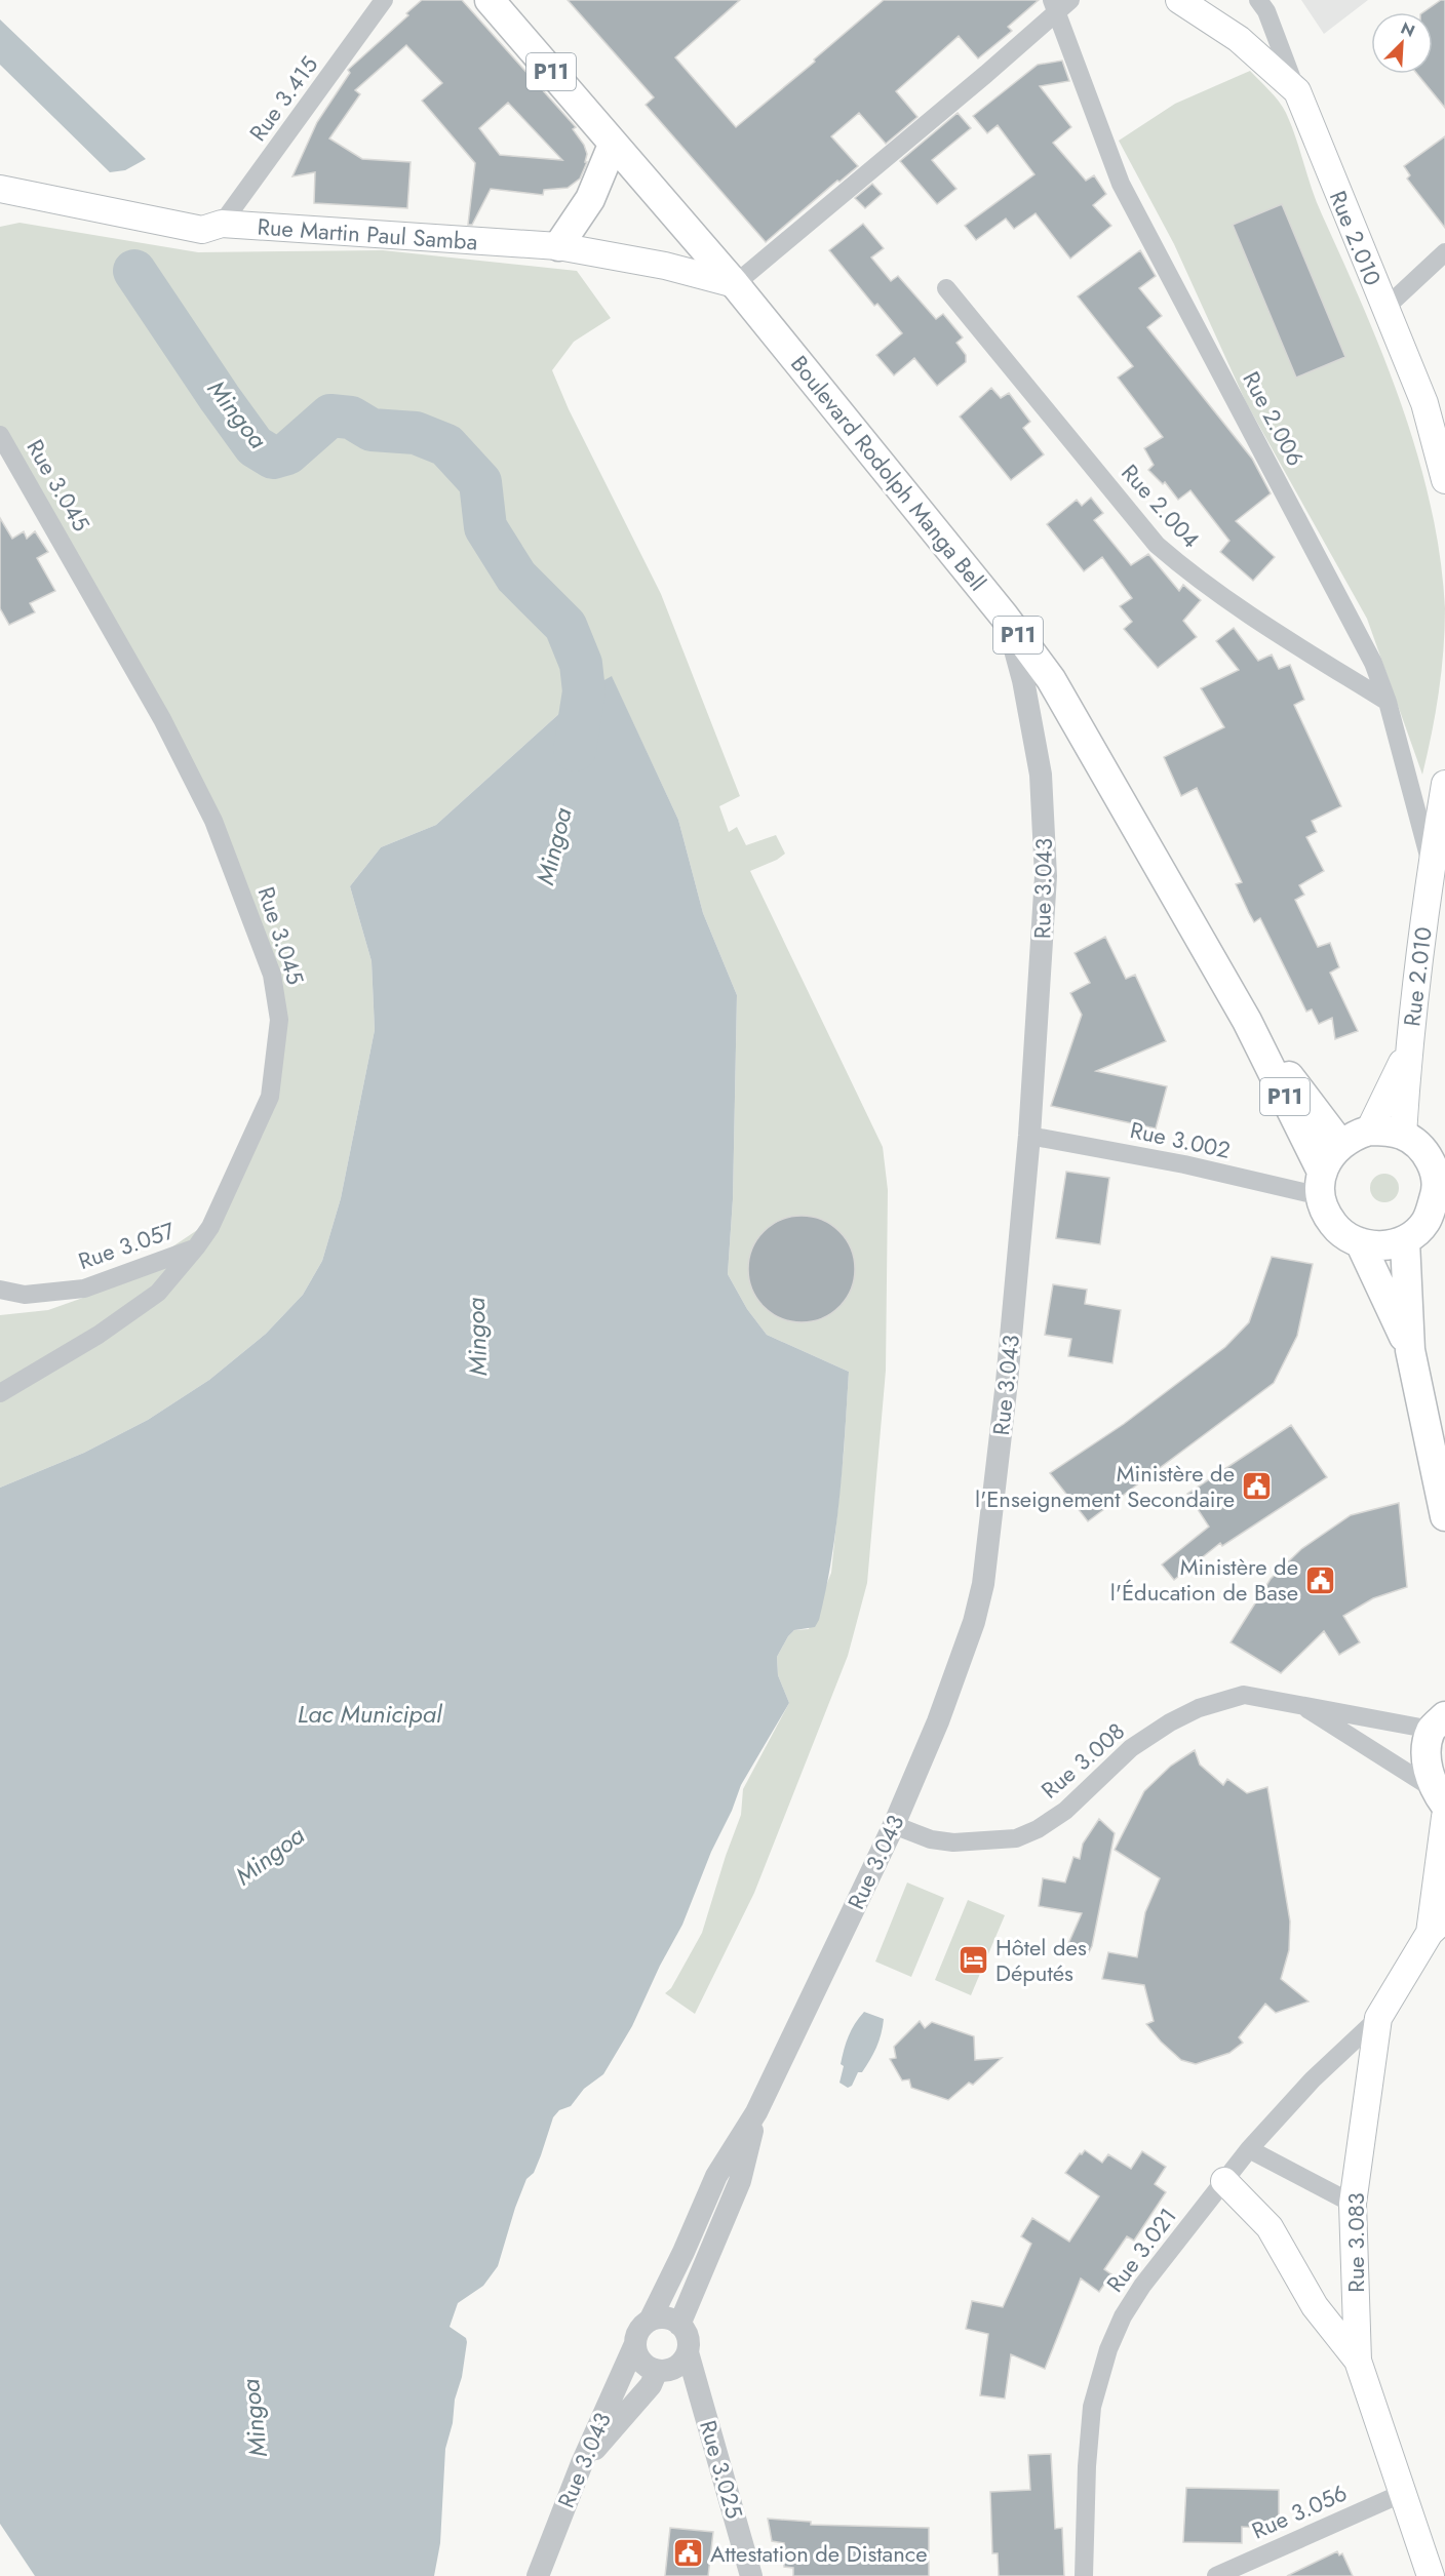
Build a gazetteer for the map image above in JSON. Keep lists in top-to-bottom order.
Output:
{
  "streets": {
    "main road": [
      "P11",
      "Rue Martin Paul Samba",
      "Rue 2.010",
      "Boulevard Rodolph Manga Bell",
      "Rue 3.083"
    ],
    "street": [
      "Rue 3.415",
      "Rue 2.006",
      "Rue 3.045",
      "Rue 2.004",
      "Rue 3.043",
      "Rue 3.002",
      "Rue 3.057",
      "Rue 3.008",
      "Rue 3.021",
      "Rue 3.025",
      "Rue 3.056"
    ]
  },
  "crossings": [
    ["P11", "Rue 2.010"],
    ["P11", "Boulevard Rodolph Manga Bell"],
    ["P11", "Rue 3.002"],
    ["Rue 3.415", "Rue Martin Paul Samba"],
    ["Rue Martin Paul Samba", "Boulevard Rodolph Manga Bell"],
    ["Rue 2.010", "Rue 2.006"],
    ["Rue 2.010", "Rue 3.002"],
    ["Rue 2.006", "Rue 2.004"],
    ["Boulevard Rodolph Manga Bell", "Rue 3.043"],
    ["Rue 3.045", "Rue 3.057"],
    ["Rue 3.043", "Rue 3.002"],
    ["Rue 3.043", "Rue 3.008"],
    ["Rue 3.043", "Rue 3.025"],
    ["Rue 3.083", "Rue 3.021"],
    ["Rue 3.083", "Rue 3.056"]
  ],
  "water": ["Mingoa", "Lac Municipal"],
  "places": {
    "public building": ["Ministère de l'Enseignement Secondaire", "Ministère de l'Éducation de Base", "Attestation de Distance"],
    "hotel": ["Hôtel des Députés"]
  },
  "north": "top right"
}
